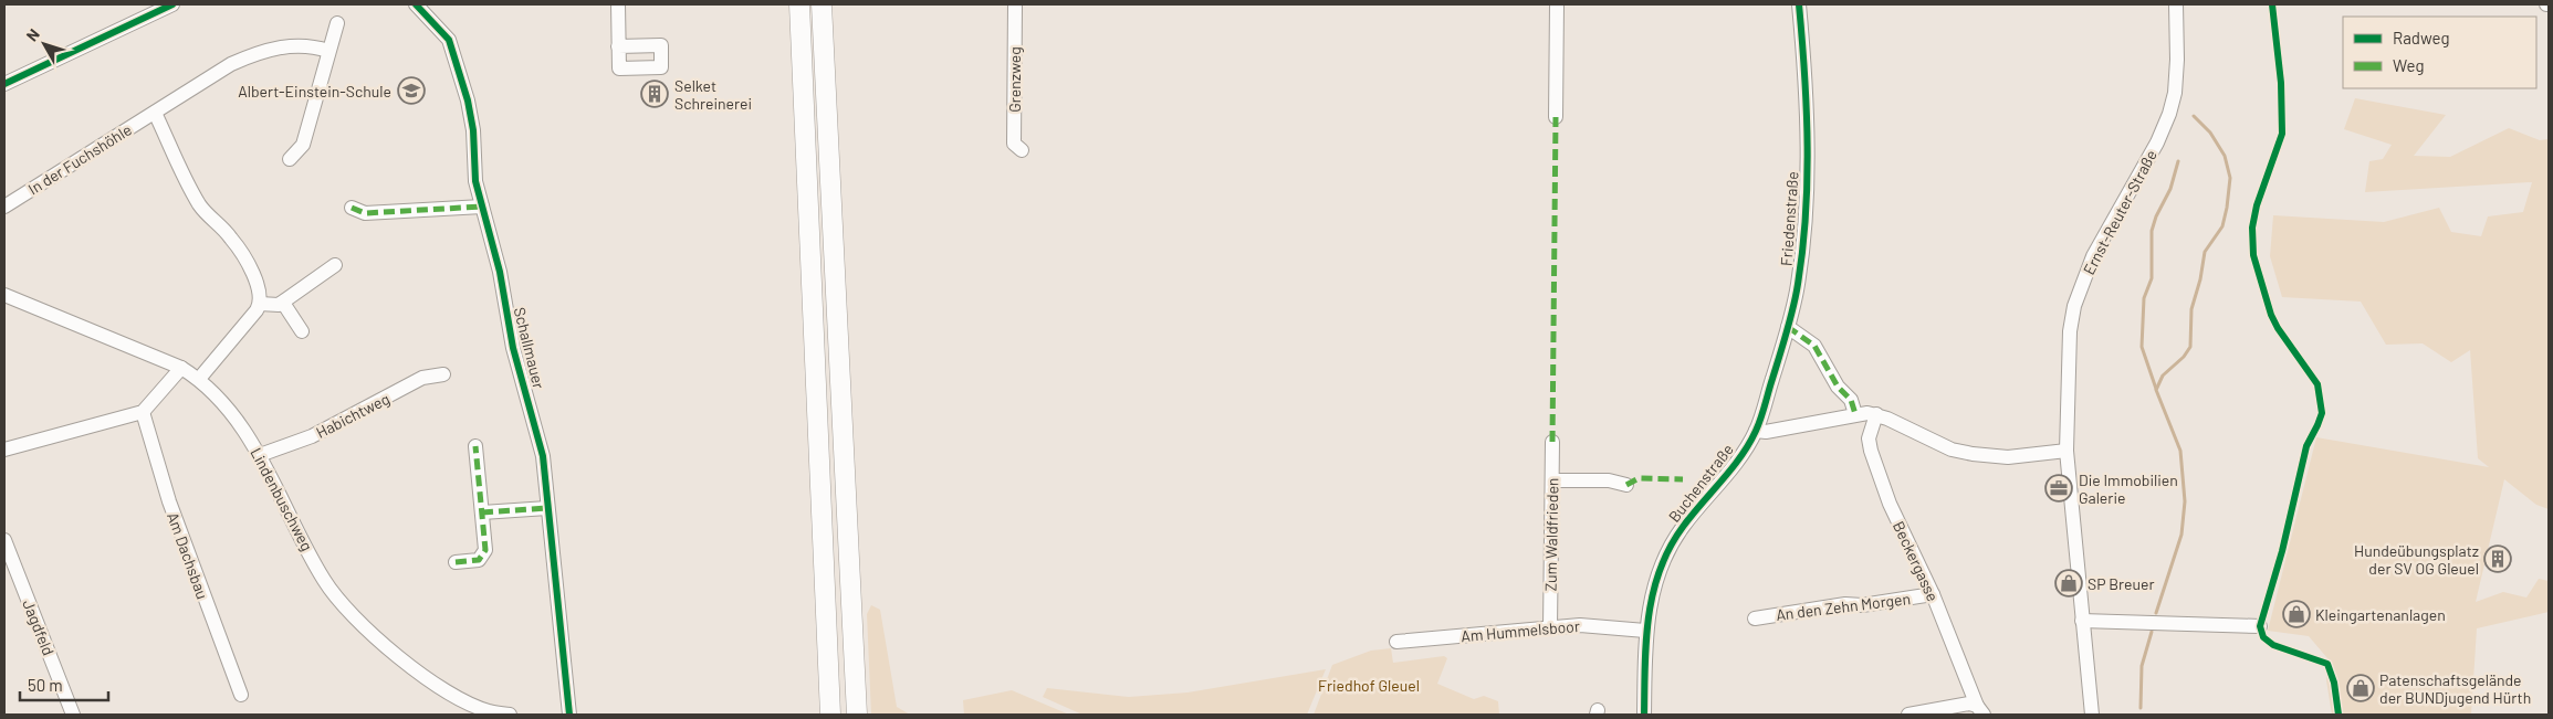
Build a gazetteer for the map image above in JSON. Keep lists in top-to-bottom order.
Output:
{
  "streets": {
    "street": [
      "Grenzweg",
      "In der Fuchshöhle",
      "Ernst-Reuter-Straße",
      "Friedenstraße",
      "Schallmauer",
      "Habichtweg",
      "Buchenstraße",
      "Lindenbuschweg",
      "Zum Waldfrieden",
      "Am Dachsbau",
      "Beckergasse",
      "An den Zehn Morgen",
      "Jagdfeld",
      "Am Hummelsboor"
    ]
  },
  "crossings": [
    ["Friedenstraße", "Buchenstraße"],
    ["Habichtweg", "Lindenbuschweg"],
    ["Buchenstraße", "Am Hummelsboor"],
    ["Zum Waldfrieden", "Am Hummelsboor"],
    ["Beckergasse", "An den Zehn Morgen"]
  ],
  "parks": ["Friedhof Gleuel"],
  "places": {
    "school or university": ["Albert-Einstein-Schule"],
    "building": ["Selket Schreinerei", "Hundeübungsplatz der SV OG Gleuel"],
    "office": ["Die Immobilien Galerie"],
    "shop": ["SP Breuer", "Kleingartenanlagen", "Patenschaftsgelände der BUNDjugend Hürth"]
  },
  "legend": ["Radweg", "Weg"],
  "scale_bar": "50 m",
  "north": "top left"
}
